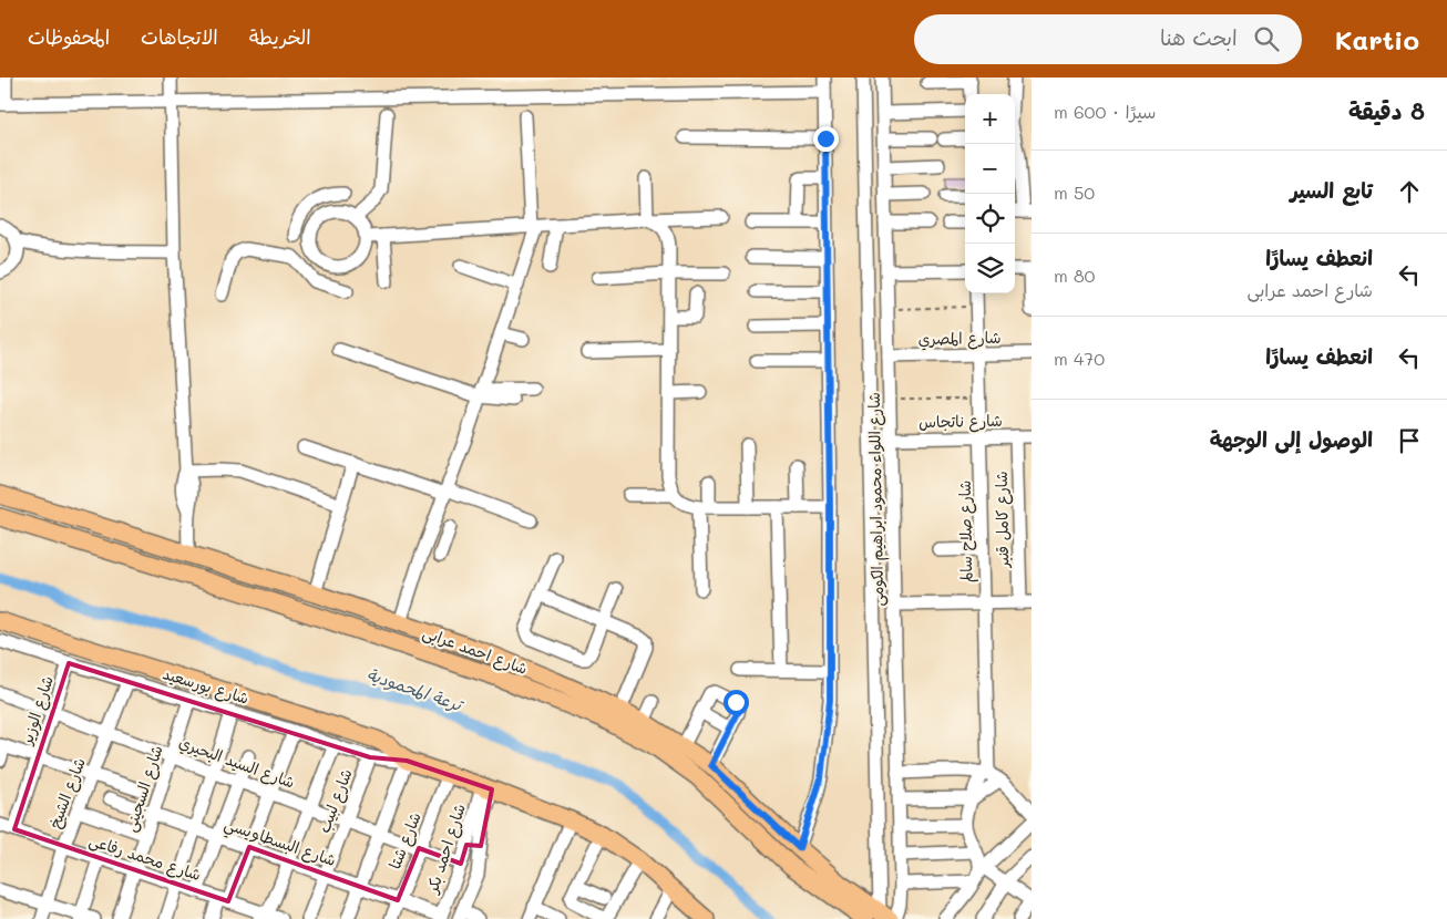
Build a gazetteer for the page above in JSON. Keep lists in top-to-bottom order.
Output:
{
  "streets": {
    "main road": ["شارع احمد عرابى", "شارع بورسعيد"],
    "street": [
      "شارع المصري",
      "شارع ناتجاس",
      "شارع اللواء محمود ابراهيم الكومى",
      "شارع كامل قنبر",
      "شارع صلاح سالم",
      "شارع الوزير",
      "شارع السيد البحيري",
      "شارع السجينى",
      "شارع الشيخ",
      "شارع لبيب",
      "شارع شتا",
      "شارع البسطاويسي",
      "شارع احمد بكر",
      "شارع محمد رفاعى"
    ]
  },
  "crossings": [
    ["شارع المصري", "شارع اللواء محمود ابراهيم الكومى"],
    ["شارع المصري", "شارع صلاح سالم"],
    ["شارع ناتجاس", "شارع اللواء محمود ابراهيم الكومى"],
    ["شارع ناتجاس", "شارع كامل قنبر"],
    ["شارع ناتجاس", "شارع صلاح سالم"],
    ["شارع بورسعيد", "شارع الوزير"],
    ["شارع بورسعيد", "شارع السجينى"],
    ["شارع بورسعيد", "شارع الشيخ"],
    ["شارع بورسعيد", "شارع لبيب"],
    ["شارع بورسعيد", "شارع شتا"],
    ["شارع بورسعيد", "شارع احمد بكر"],
    ["شارع الوزير", "شارع السيد البحيري"],
    ["شارع الوزير", "شارع محمد رفاعى"],
    ["شارع السيد البحيري", "شارع السجينى"],
    ["شارع السيد البحيري", "شارع الشيخ"],
    ["شارع السيد البحيري", "شارع لبيب"],
    ["شارع السيد البحيري", "شارع شتا"],
    ["شارع السيد البحيري", "شارع احمد بكر"],
    ["شارع السجينى", "شارع البسطاويسي"],
    ["شارع السجينى", "شارع محمد رفاعى"],
    ["شارع الشيخ", "شارع محمد رفاعى"],
    ["شارع لبيب", "شارع البسطاويسي"],
    ["شارع شتا", "شارع البسطاويسي"],
    ["شارع البسطاويسي", "شارع احمد بكر"]
  ],
  "water": ["ترعة المحمودية"],
  "page": {
    "header": "Kartio",
    "search": "ابحث هنا",
    "nav": ["الخريطة", "الاتجاهات", "المحفوظات"],
    "heading": ["8 دقيقة", "سيرًا · 600 m"],
    "map_buttons": ["+", "−"],
    "list": [
      ["تابع السير", "50 m"],
      ["انعطف يسارًا", "شارع احمد عرابى", "80 m"],
      ["انعطف يسارًا", "470 m"],
      "الوصول إلى الوجهة"
    ]
  }
}
